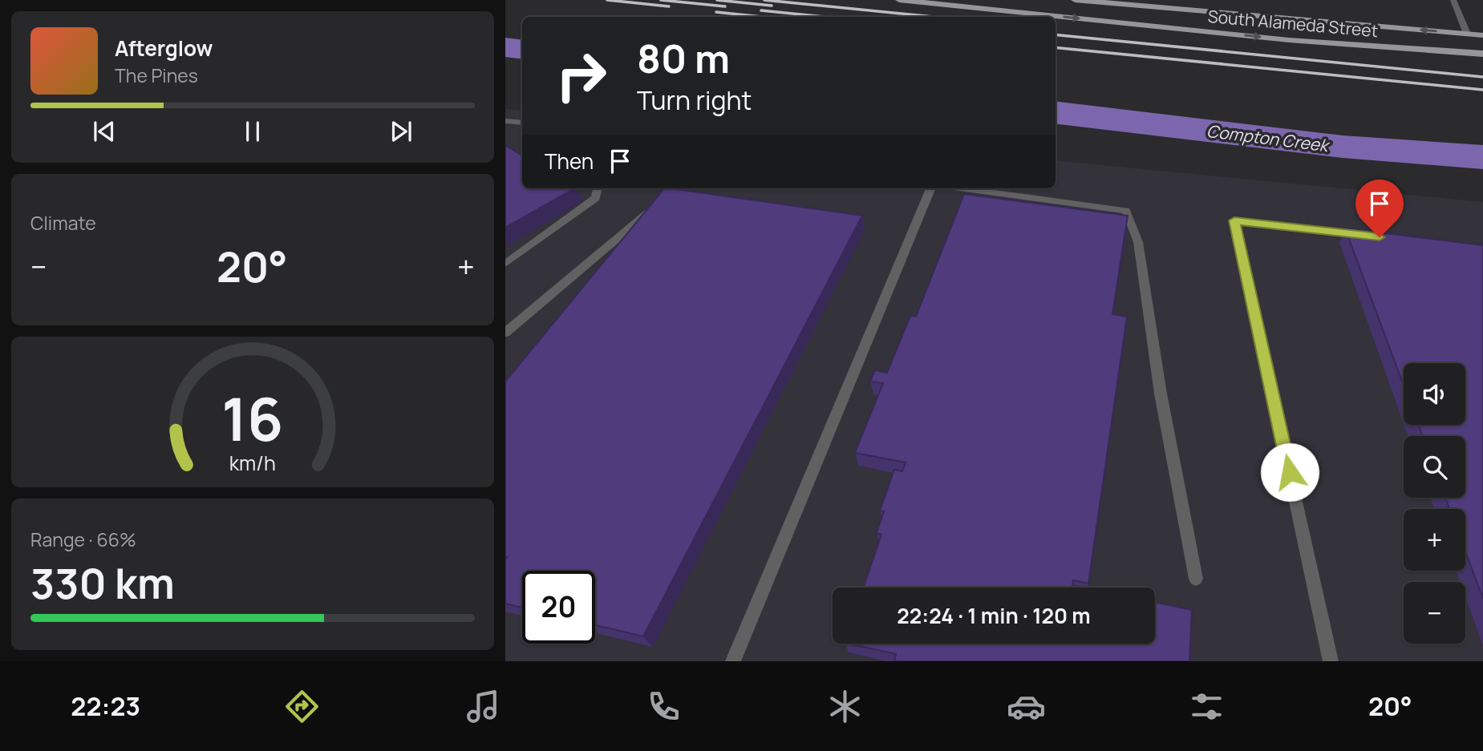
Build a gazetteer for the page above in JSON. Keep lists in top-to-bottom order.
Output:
{
  "streets": {
    "main road": ["South Alameda Street"]
  },
  "water": ["Compton Creek"],
  "page": {
    "turn": ["80 m", "Turn right"],
    "song": ["Afterglow", "The Pines"],
    "then": "Then",
    "tile": [
      "Climate",
      ["Range · 66%", "330 km"]
    ],
    "heat": ["−", "20°", "+"],
    "map_buttons": ["+", "−"],
    "limit": "20",
    "trip": "22:24 · 1 min · 120 m",
    "tabs": ["22:23", "20°"],
    "gauge": ["16", "km/h"]
  }
}
